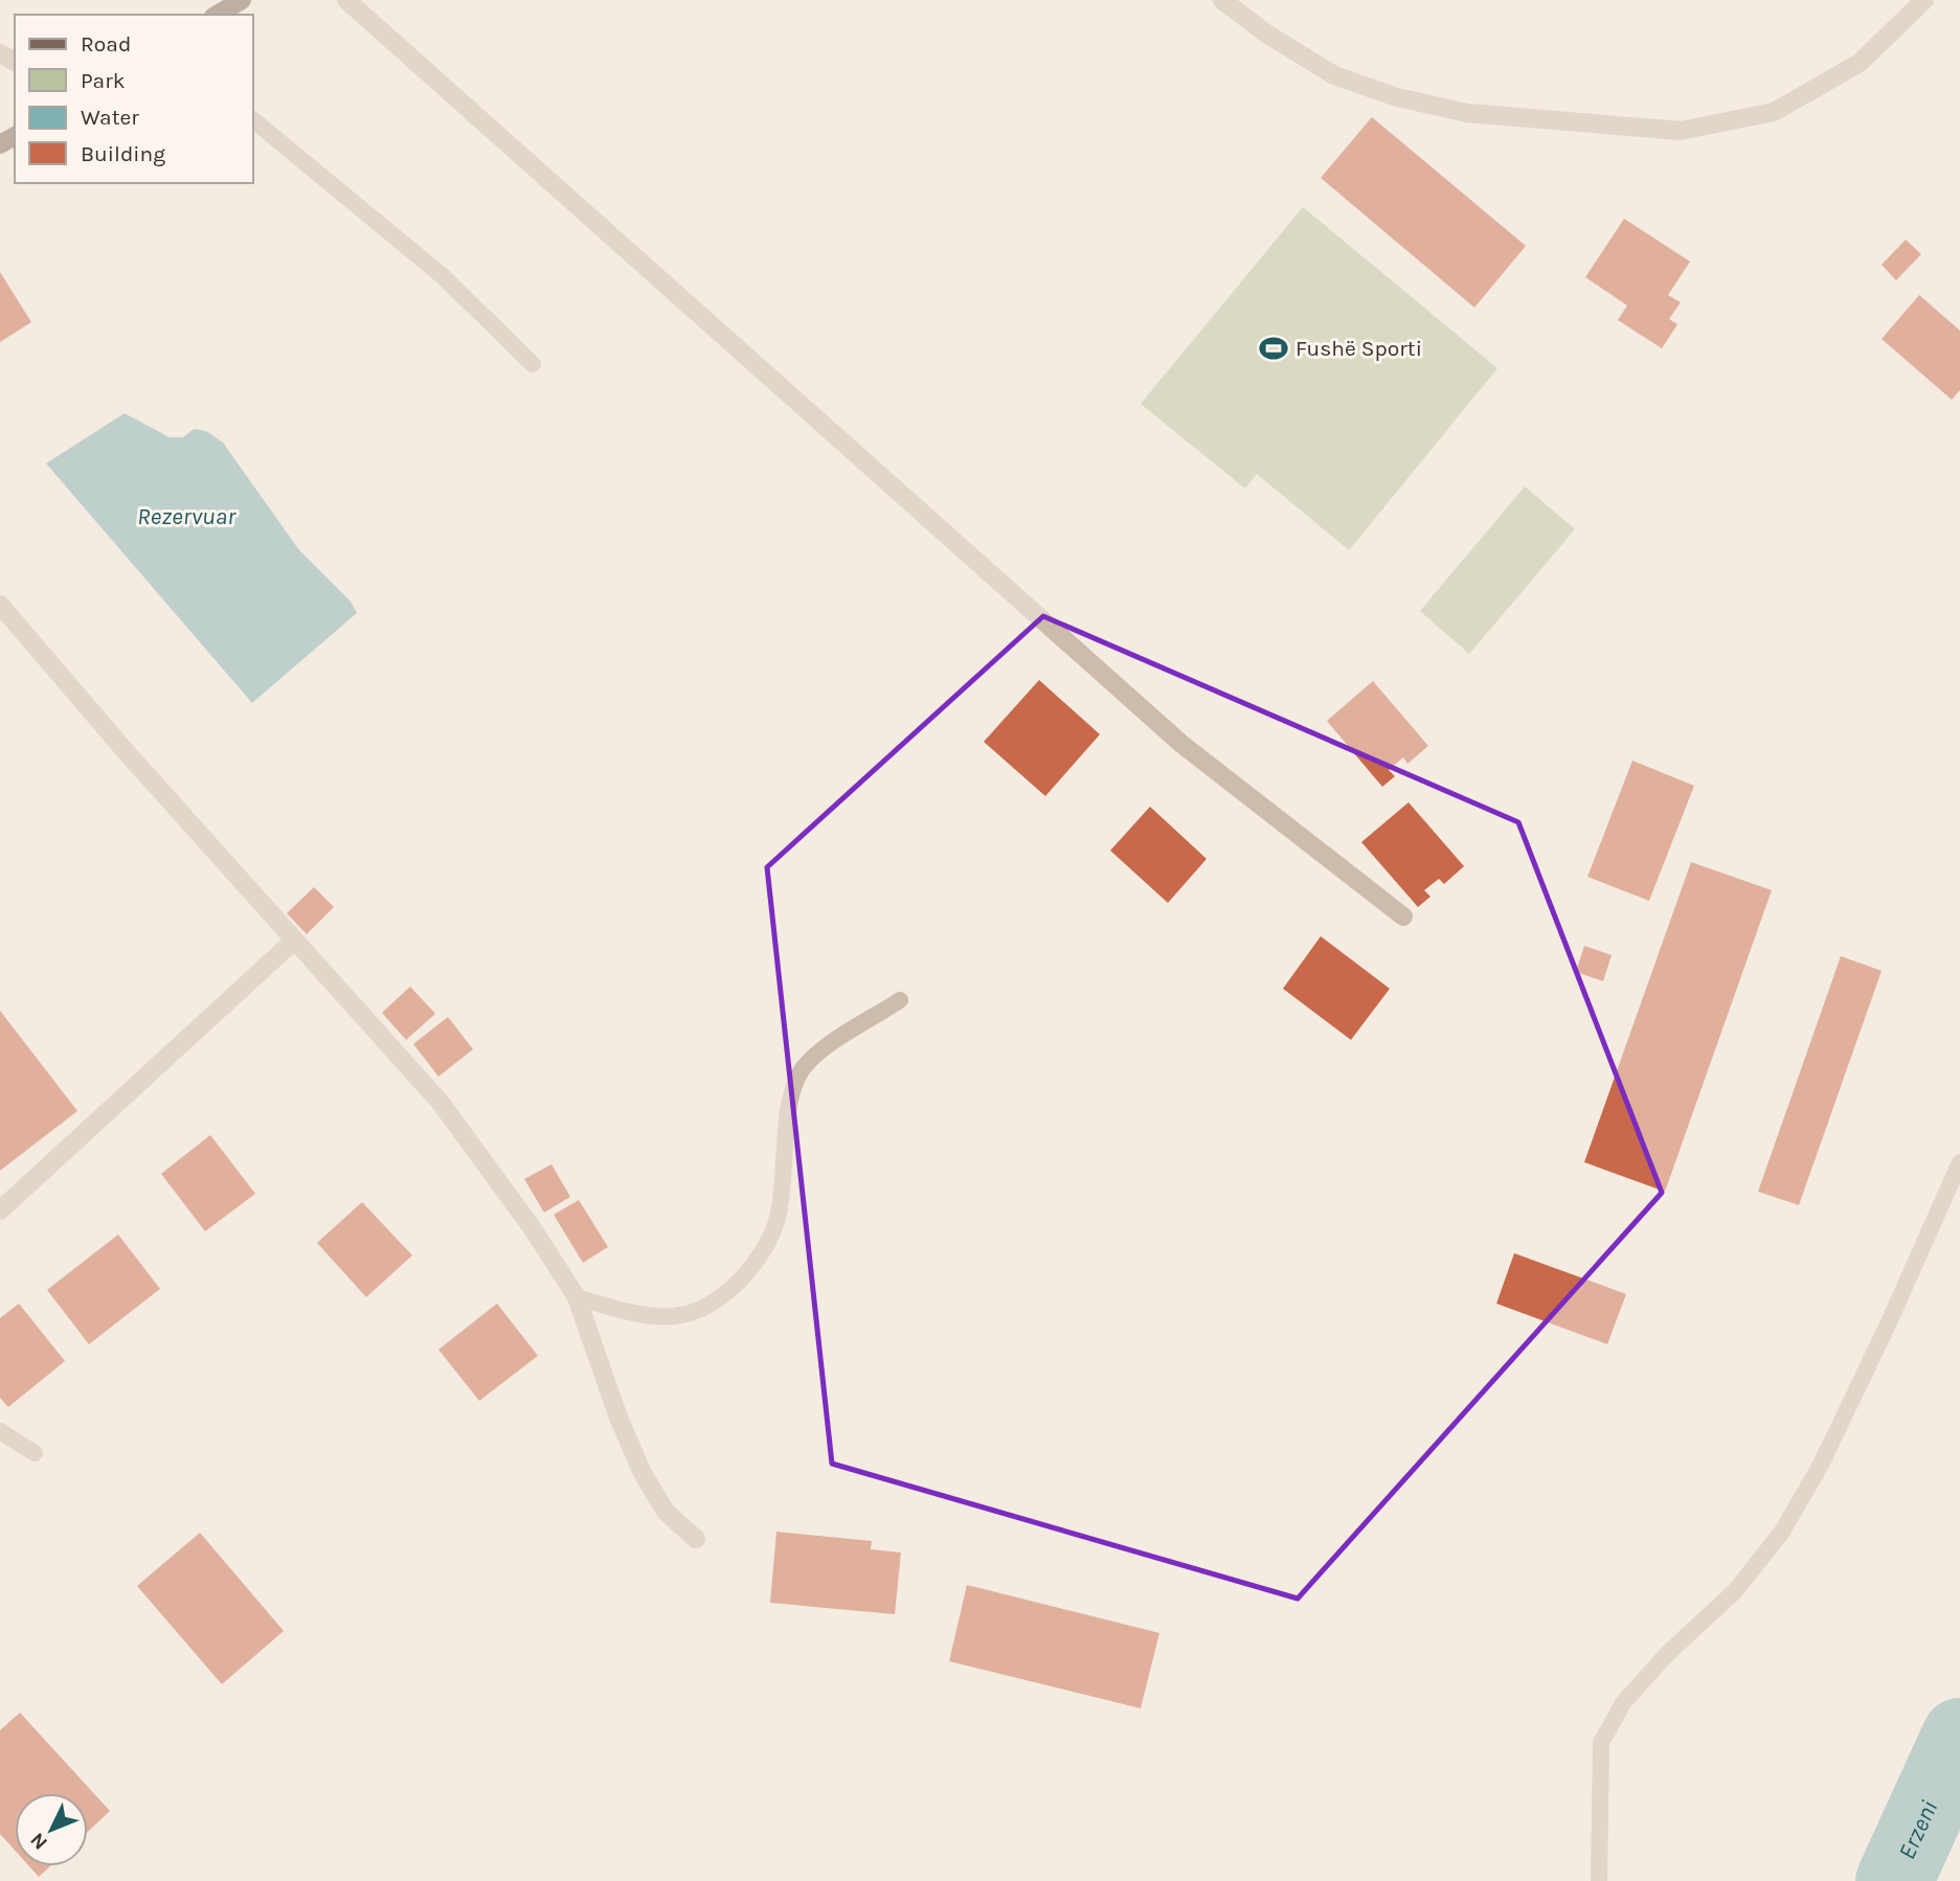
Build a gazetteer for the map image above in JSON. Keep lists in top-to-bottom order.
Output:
{
  "water": ["Rezervuar", "Erzeni"],
  "places": {
    "sports": ["Fushë Sporti"]
  },
  "legend": [
    "Road",
    "Park",
    "Water",
    "Building"
  ],
  "north": "bottom left"
}
